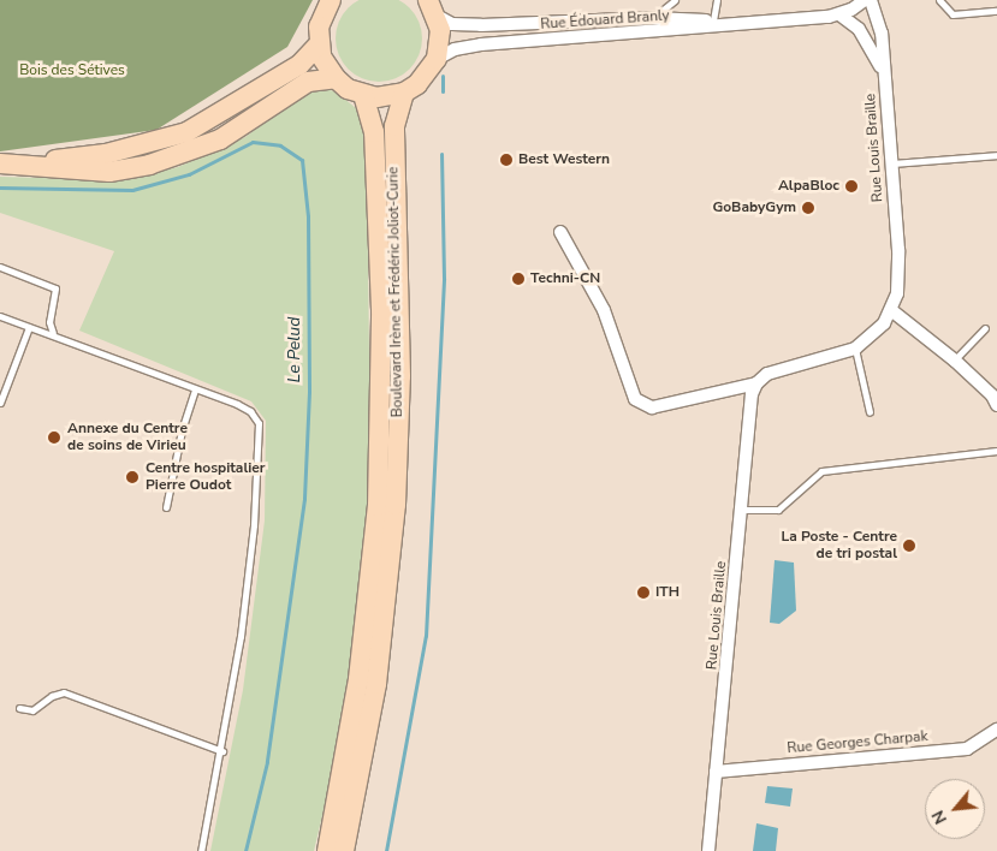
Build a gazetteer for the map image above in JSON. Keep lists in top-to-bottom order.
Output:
{
  "streets": {
    "main road": ["Boulevard Irène et Frédéric Joliot-Curie"],
    "street": ["Rue Édouard Branly", "Rue Louis Braille", "Rue Georges Charpak"]
  },
  "crossings": [
    ["Rue Édouard Branly", "Rue Louis Braille"],
    ["Rue Louis Braille", "Rue Georges Charpak"]
  ],
  "water": ["Le Pelud"],
  "parks": ["Bois des Sétives"],
  "places": [
    "Best Western",
    "AlpaBloc",
    "GoBabyGym",
    "Techni-CN",
    "Annexe du Centre de soins de Virieu",
    "Centre hospitalier Pierre Oudot",
    "La Poste - Centre de tri postal",
    "ITH"
  ],
  "north": "bottom left"
}
